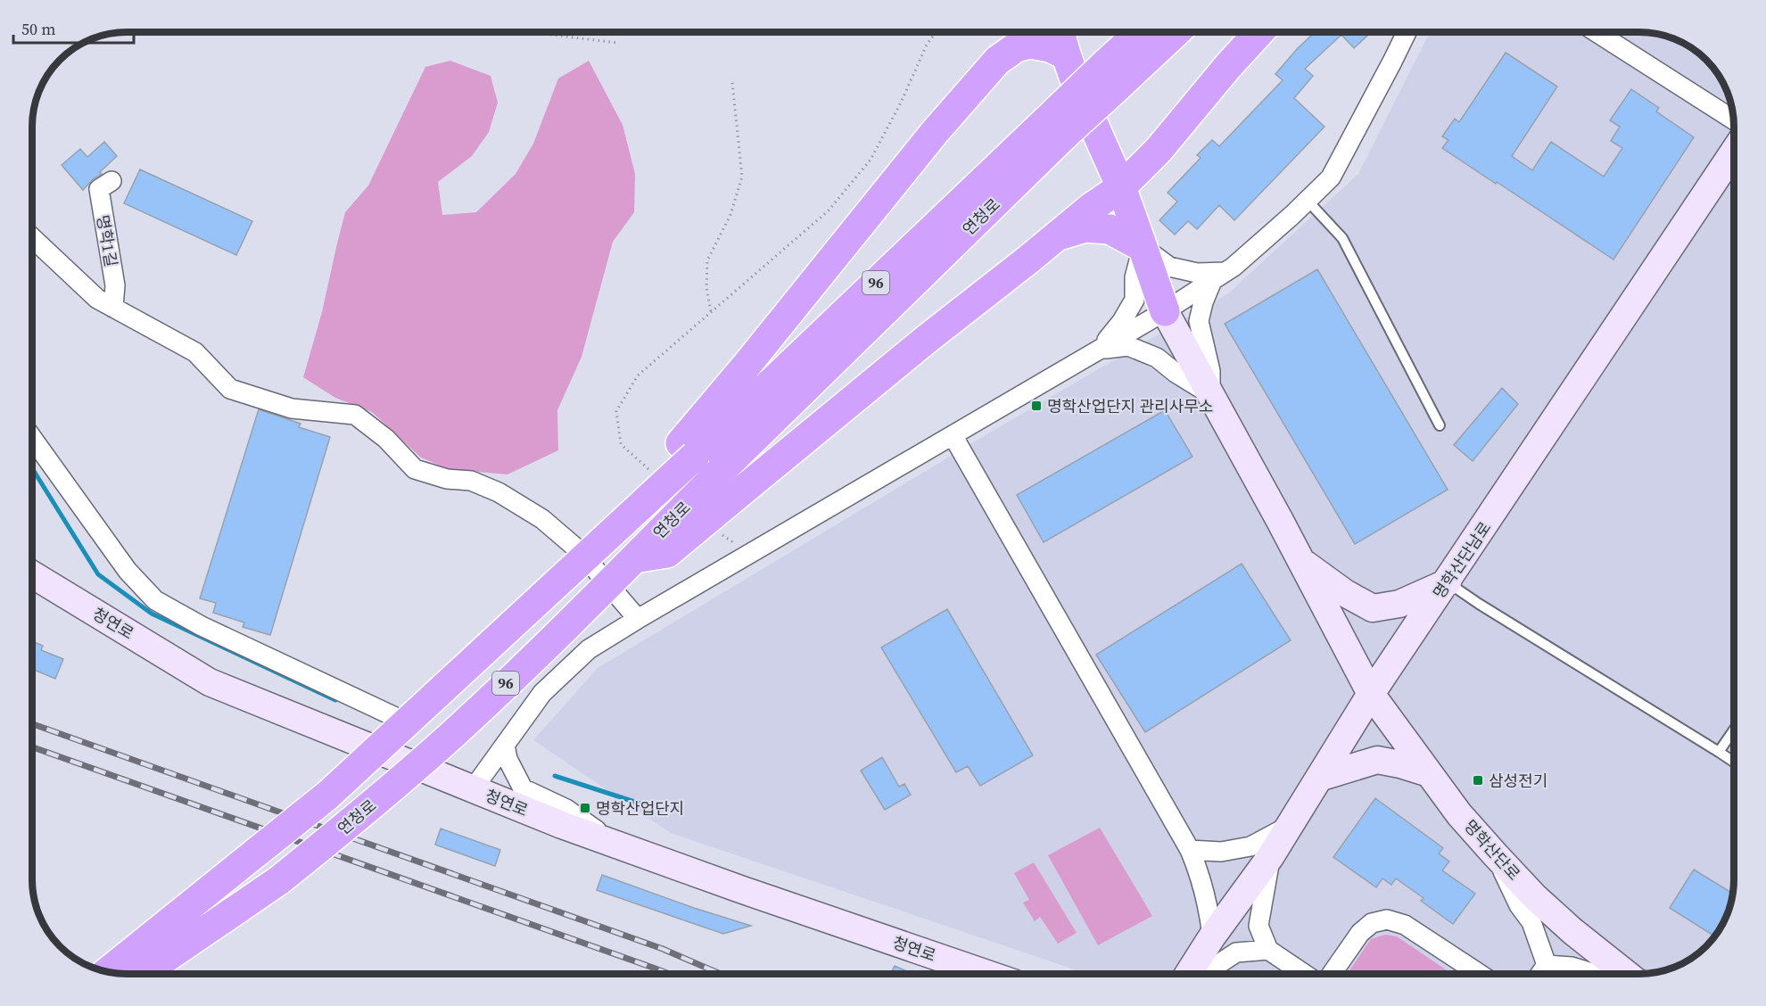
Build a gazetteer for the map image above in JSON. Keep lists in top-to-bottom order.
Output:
{
  "streets": {
    "highway": ["연청로", "96"],
    "street": [
      "명학1길",
      "명학산단남로",
      "청연로",
      "명학산단로"
    ]
  },
  "crossings": [
    ["명학산단남로", "명학산단로"]
  ],
  "places": {
    "transit": ["명학산업단지 관리사무소", "삼성전기", "명학산업단지"]
  },
  "scale_bar": "50 m"
}
